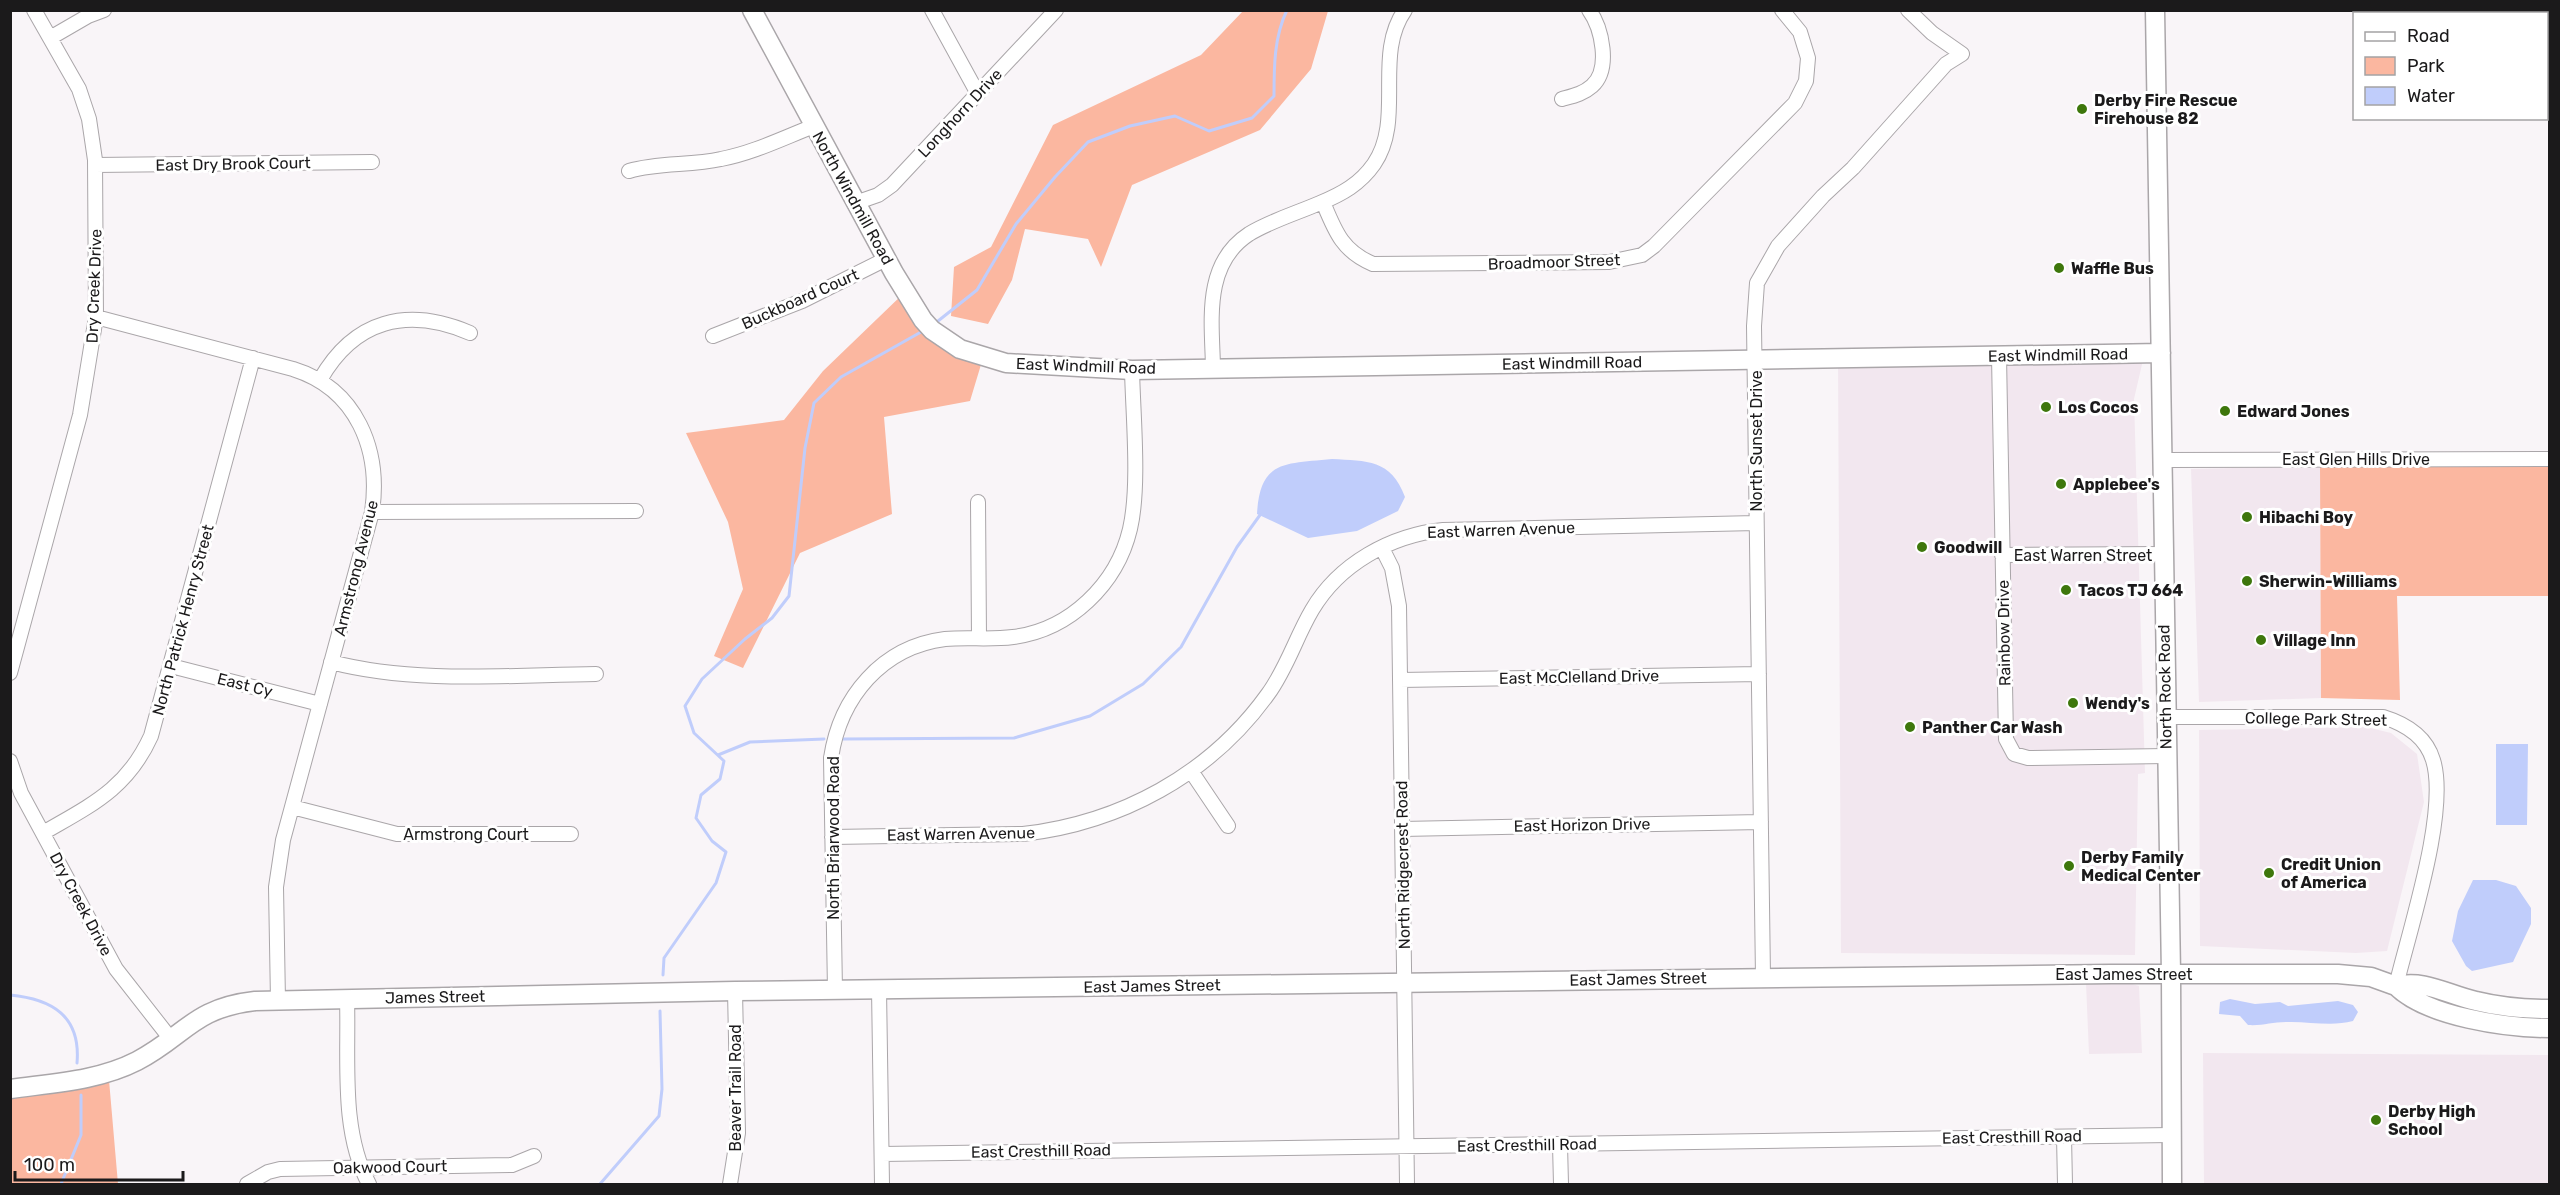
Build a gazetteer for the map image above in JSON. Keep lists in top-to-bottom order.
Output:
{
  "streets": {
    "street": [
      "Longhorn Drive",
      "East Dry Brook Court",
      "North Windmill Road",
      "Broadmoor Street",
      "Dry Creek Drive",
      "Buckboard Court",
      "East Windmill Road",
      "North Sunset Drive",
      "East Glen Hills Drive",
      "East Warren Avenue",
      "East Warren Street",
      "Armstrong Avenue",
      "North Patrick Henry Street",
      "Rainbow Drive",
      "East McClelland Drive",
      "East Cy",
      "North Rock Road",
      "College Park Street",
      "East Horizon Drive",
      "Armstrong Court",
      "North Briarwood Road",
      "North Ridgecrest Road",
      "East James Street",
      "James Street",
      "Beaver Trail Road",
      "East Cresthill Road",
      "Oakwood Court"
    ]
  },
  "crossings": [
    ["Longhorn Drive", "North Windmill Road"],
    ["East Dry Brook Court", "Dry Creek Drive"],
    ["North Windmill Road", "Buckboard Court"],
    ["North Windmill Road", "East Windmill Road"],
    ["Dry Creek Drive", "Armstrong Avenue"],
    ["Dry Creek Drive", "North Patrick Henry Street"],
    ["Dry Creek Drive", "James Street"],
    ["East Windmill Road", "North Sunset Drive"],
    ["East Windmill Road", "Rainbow Drive"],
    ["East Windmill Road", "North Rock Road"],
    ["East Windmill Road", "North Briarwood Road"],
    ["North Sunset Drive", "East Warren Avenue"],
    ["North Sunset Drive", "East McClelland Drive"],
    ["North Sunset Drive", "East Horizon Drive"],
    ["North Sunset Drive", "East James Street"],
    ["East Glen Hills Drive", "North Rock Road"],
    ["East Warren Avenue", "North Briarwood Road"],
    ["East Warren Avenue", "North Ridgecrest Road"],
    ["East Warren Street", "Rainbow Drive"],
    ["East Warren Street", "North Rock Road"],
    ["Armstrong Avenue", "North Patrick Henry Street"],
    ["Armstrong Avenue", "East Cy"],
    ["Armstrong Avenue", "Armstrong Court"],
    ["Armstrong Avenue", "James Street"],
    ["North Patrick Henry Street", "East Cy"],
    ["Rainbow Drive", "North Rock Road"],
    ["East McClelland Drive", "North Ridgecrest Road"],
    ["North Rock Road", "College Park Street"],
    ["North Rock Road", "East James Street"],
    ["North Rock Road", "East Cresthill Road"],
    ["College Park Street", "East James Street"],
    ["East Horizon Drive", "North Ridgecrest Road"],
    ["North Briarwood Road", "James Street"],
    ["North Ridgecrest Road", "East James Street"],
    ["North Ridgecrest Road", "East Cresthill Road"],
    ["East James Street", "James Street"],
    ["James Street", "Beaver Trail Road"]
  ],
  "places": [
    "Derby Fire Rescue Firehouse 82",
    "Waffle Bus",
    "Los Cocos",
    "Edward Jones",
    "Applebee's",
    "Hibachi Boy",
    "Goodwill",
    "Sherwin-Williams",
    "Tacos TJ 664",
    "Village Inn",
    "Wendy's",
    "Panther Car Wash",
    "Derby Family Medical Center",
    "Credit Union of America",
    "Derby High School"
  ],
  "legend": ["Road", "Park", "Water"],
  "scale_bar": "100 m"
}
